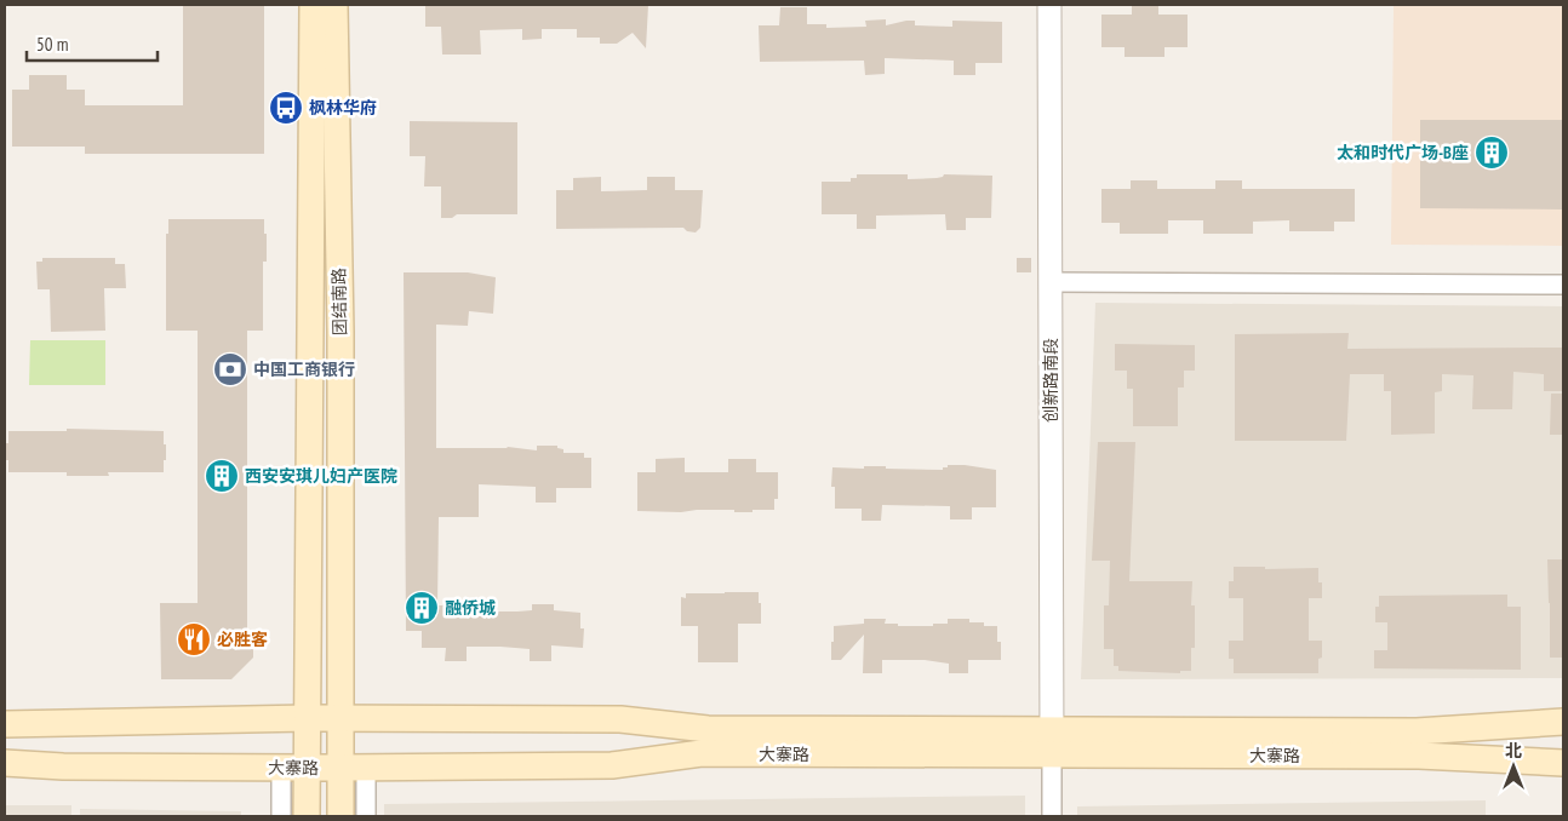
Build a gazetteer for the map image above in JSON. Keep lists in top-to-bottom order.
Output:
{
  "streets": {
    "main road": ["团结南路", "大寨路"],
    "street": ["创新路南段"]
  },
  "crossings": [
    ["团结南路", "大寨路"],
    ["创新路南段", "大寨路"]
  ],
  "places": {
    "bus stop": ["枫林华府"],
    "building": ["太和时代广场-B座", "西安安琪儿妇产医院", "融侨城"],
    "bank": ["中国工商银行"],
    "restaurant": ["必胜客"]
  },
  "scale_bar": "50 m",
  "north": "top"
}
